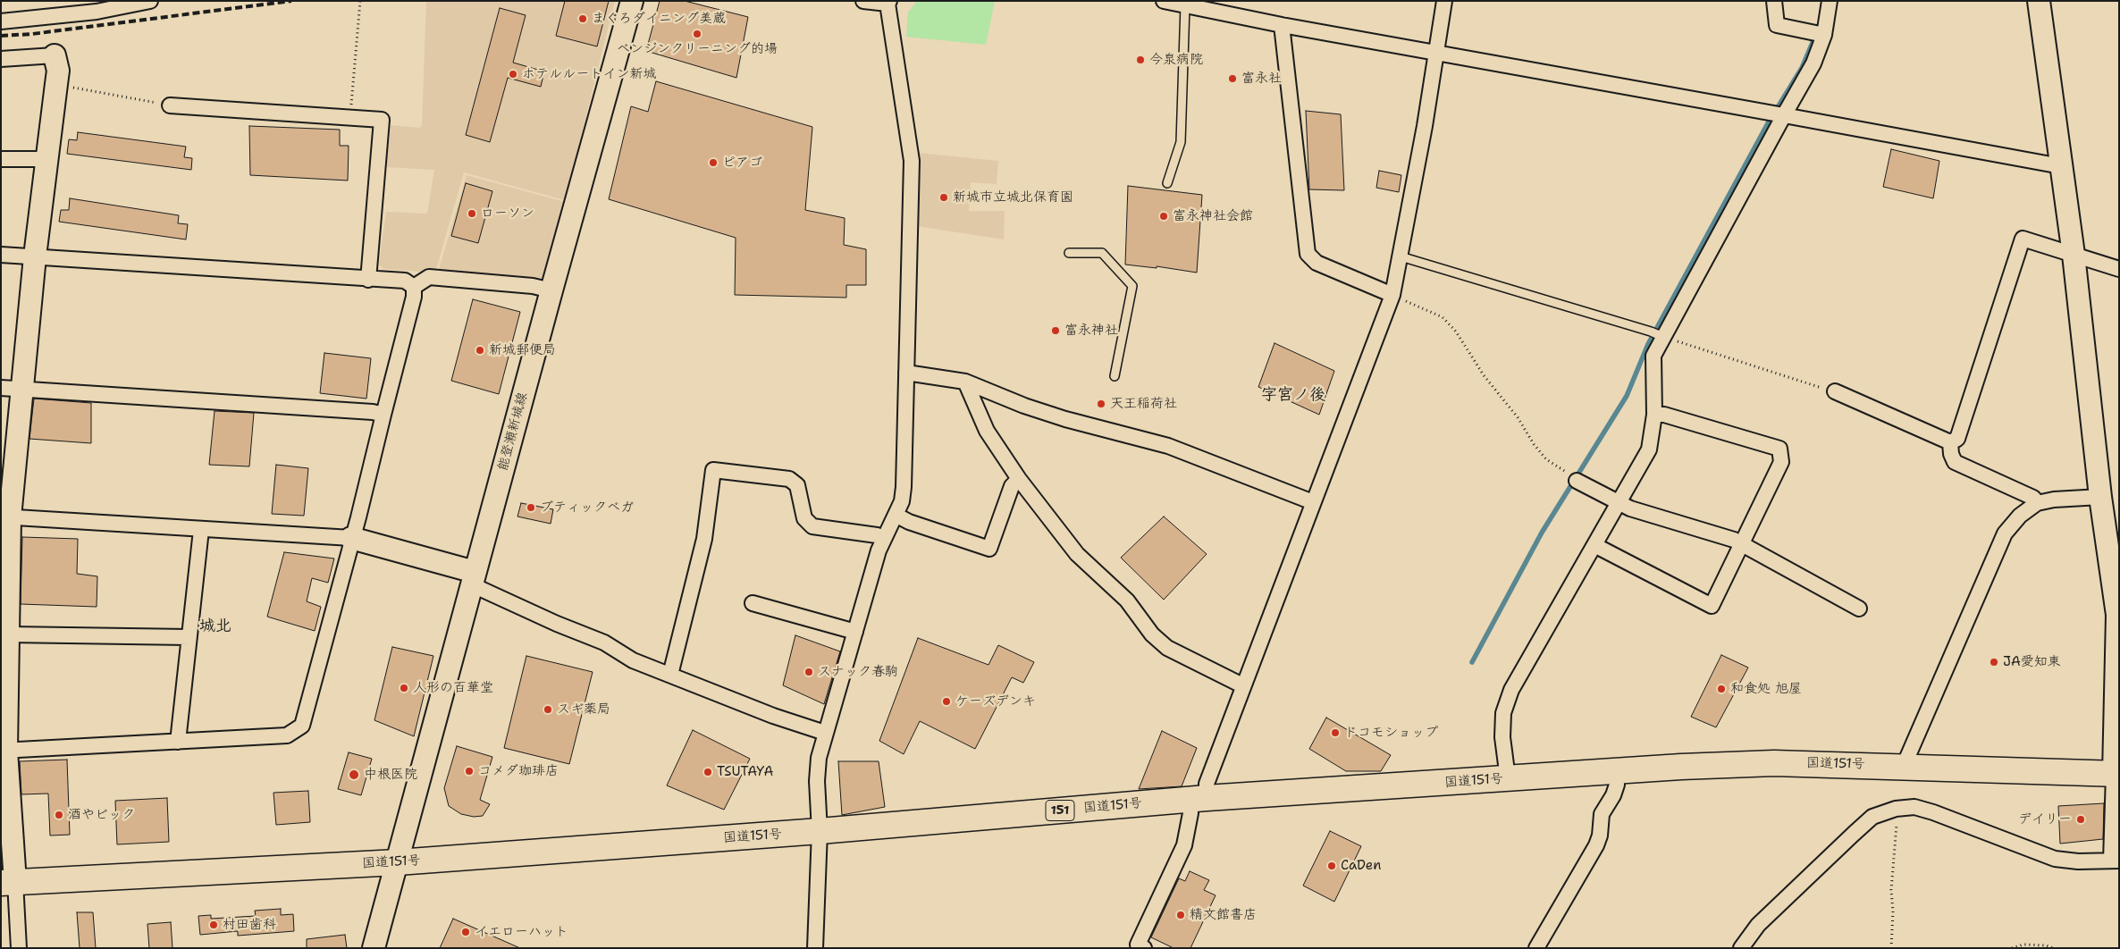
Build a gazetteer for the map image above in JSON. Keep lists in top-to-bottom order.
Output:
{
  "streets": {
    "highway": ["国道151号", "151"],
    "street": ["能登瀬新城線"]
  },
  "crossings": [
    ["能登瀬新城線", "国道151号"]
  ],
  "districts": ["字宮ノ後", "城北"],
  "places": [
    "まぐろダイニング美蔵",
    "ベンジンクリーニング的場",
    "今泉病院",
    "ホテルルートイン新城",
    "富永社",
    "ピアゴ",
    "新城市立城北保育園",
    "ローソン",
    "富永神社会館",
    "富永神社",
    "新城郵便局",
    "天王稲荷社",
    "ブティックベガ",
    "JA愛知東",
    "スナック春駒",
    "人形の百華堂",
    "和食処 旭屋",
    "ケーズデンキ",
    "スギ薬局",
    "ドコモショップ",
    "コメダ珈琲店",
    "TSUTAYA",
    "中根医院",
    "酒やビック",
    "デイリー",
    "CaDen",
    "精文館書店",
    "村田歯科",
    "イエローハット"
  ]
}
